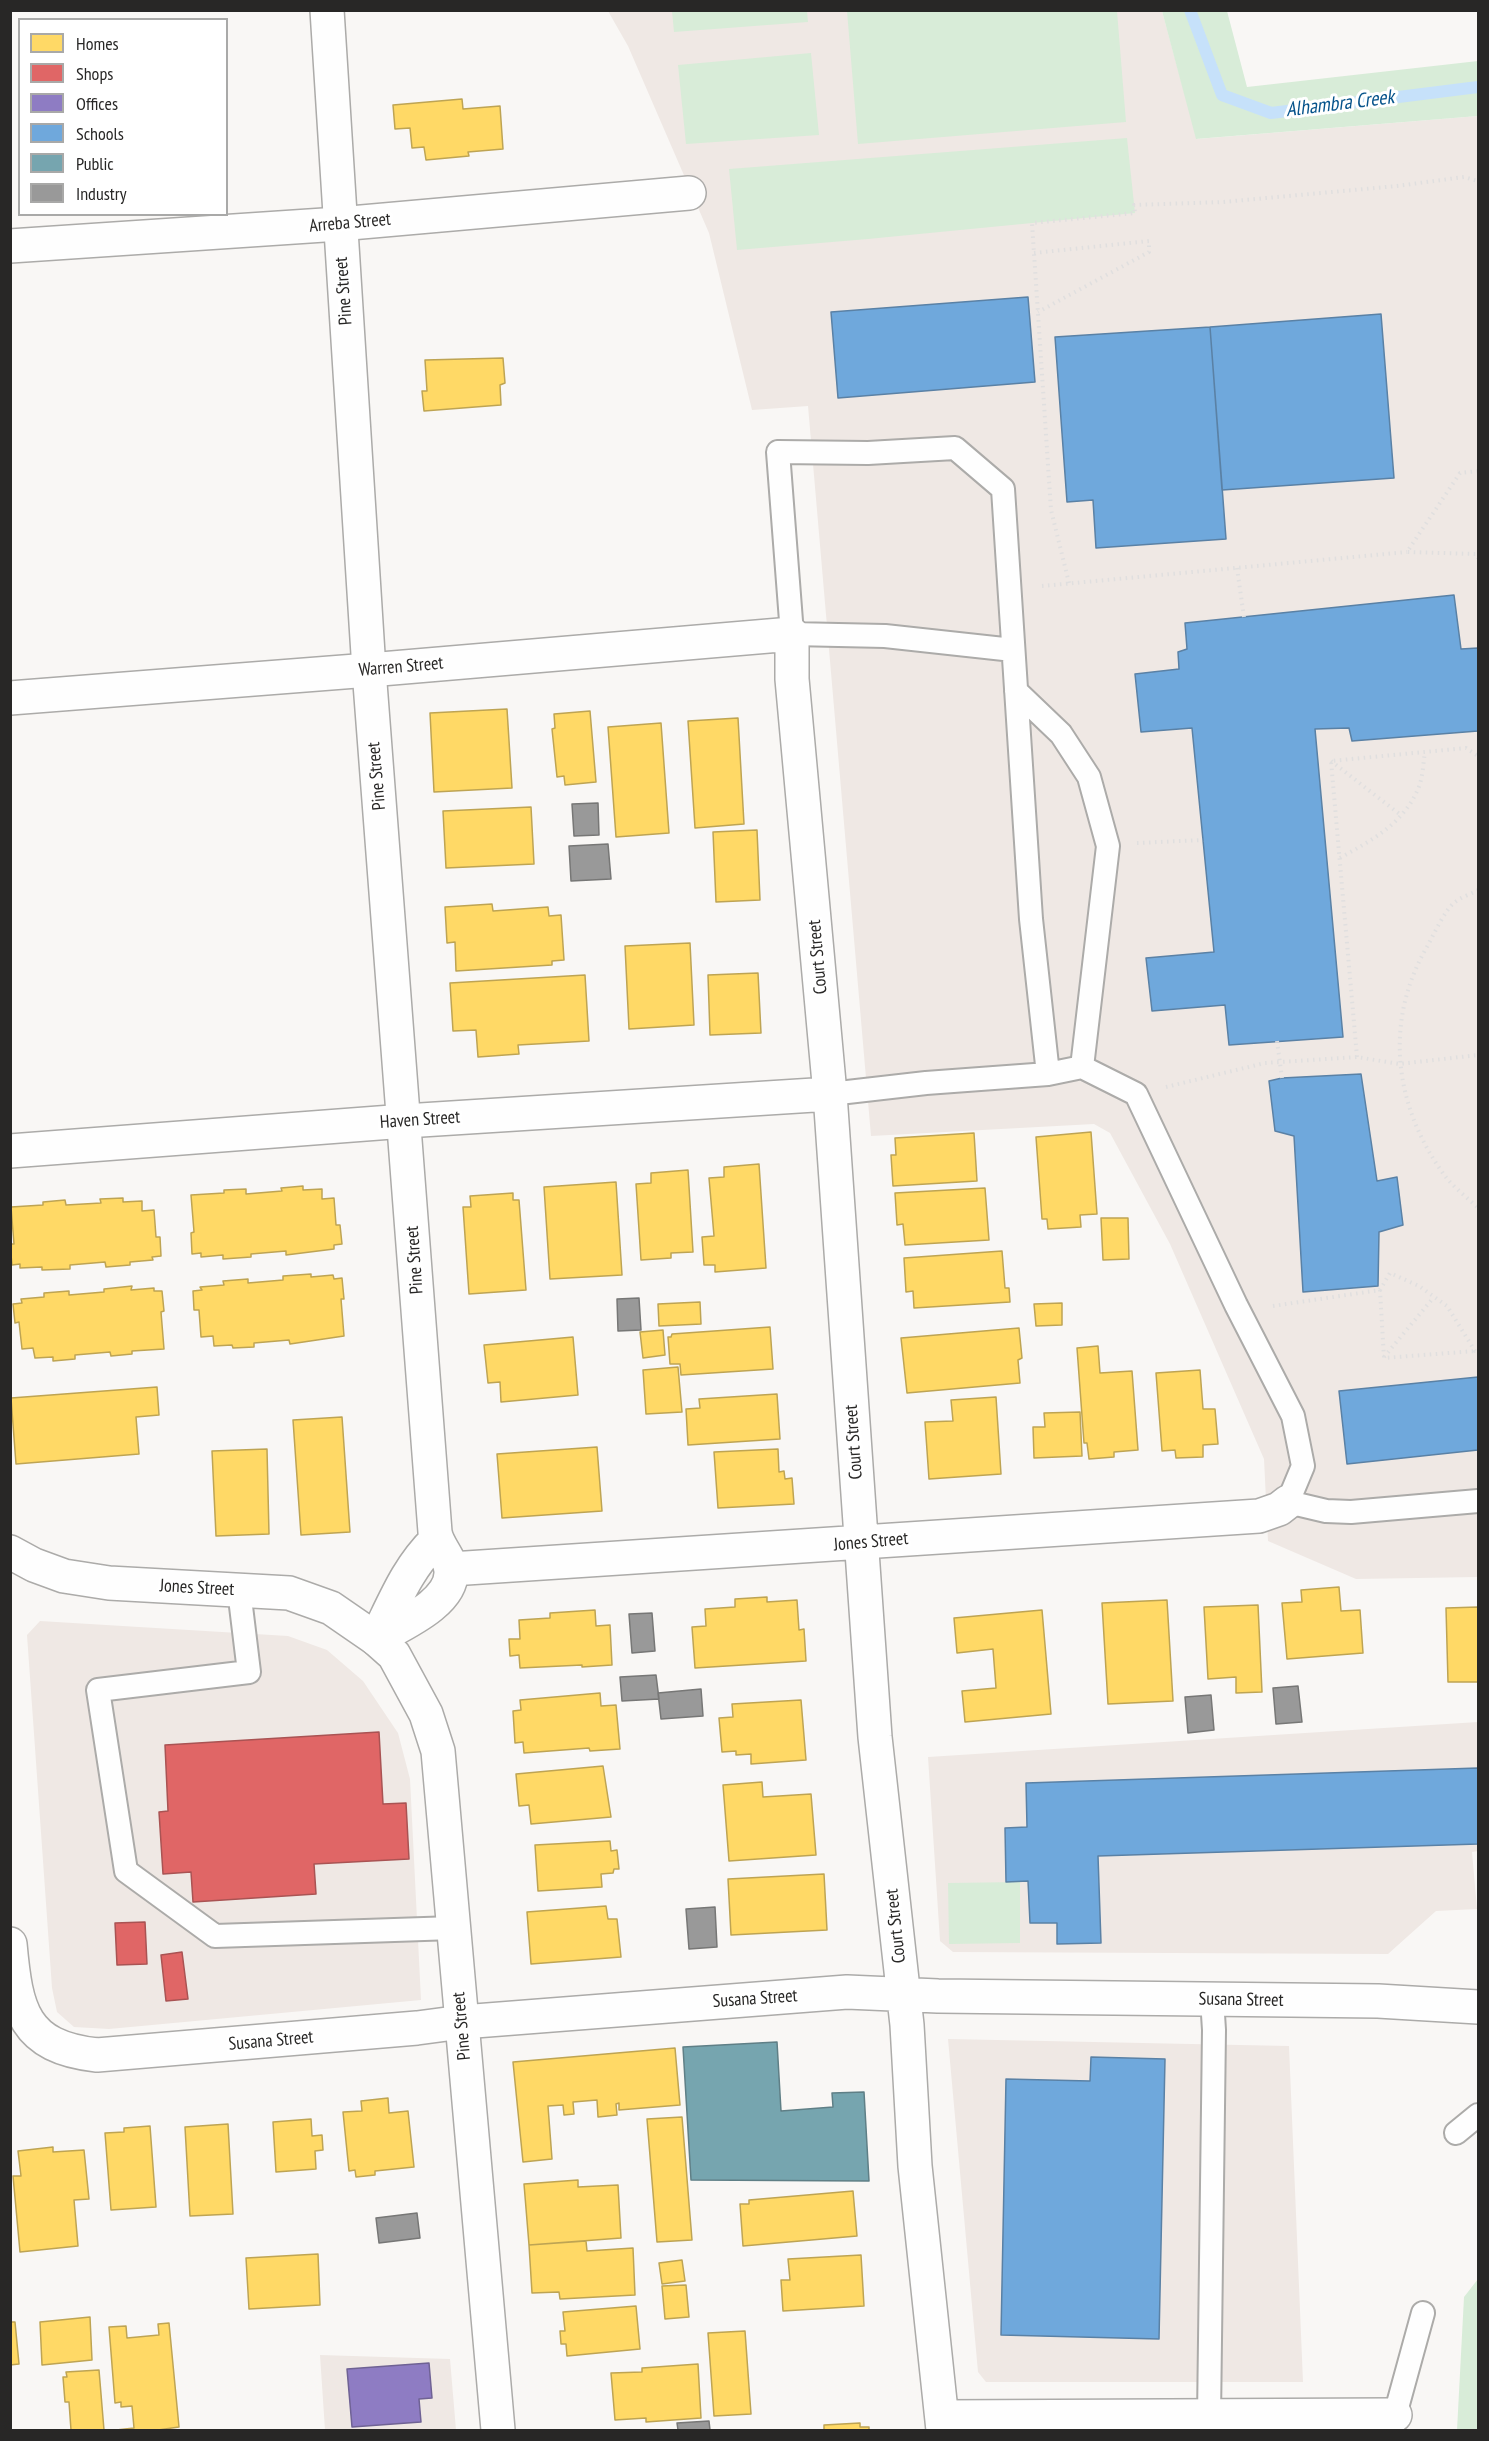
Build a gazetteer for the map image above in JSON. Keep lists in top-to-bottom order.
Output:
{
  "streets": {
    "street": [
      "Arreba Street",
      "Pine Street",
      "Warren Street",
      "Court Street",
      "Haven Street",
      "Jones Street",
      "Susana Street"
    ]
  },
  "crossings": [
    ["Arreba Street", "Pine Street"],
    ["Pine Street", "Warren Street"],
    ["Pine Street", "Haven Street"],
    ["Pine Street", "Jones Street"],
    ["Pine Street", "Susana Street"],
    ["Warren Street", "Court Street"],
    ["Court Street", "Haven Street"],
    ["Court Street", "Jones Street"],
    ["Court Street", "Susana Street"]
  ],
  "water": ["Alhambra Creek"],
  "legend": [
    "Homes",
    "Shops",
    "Offices",
    "Schools",
    "Public",
    "Industry"
  ]
}
